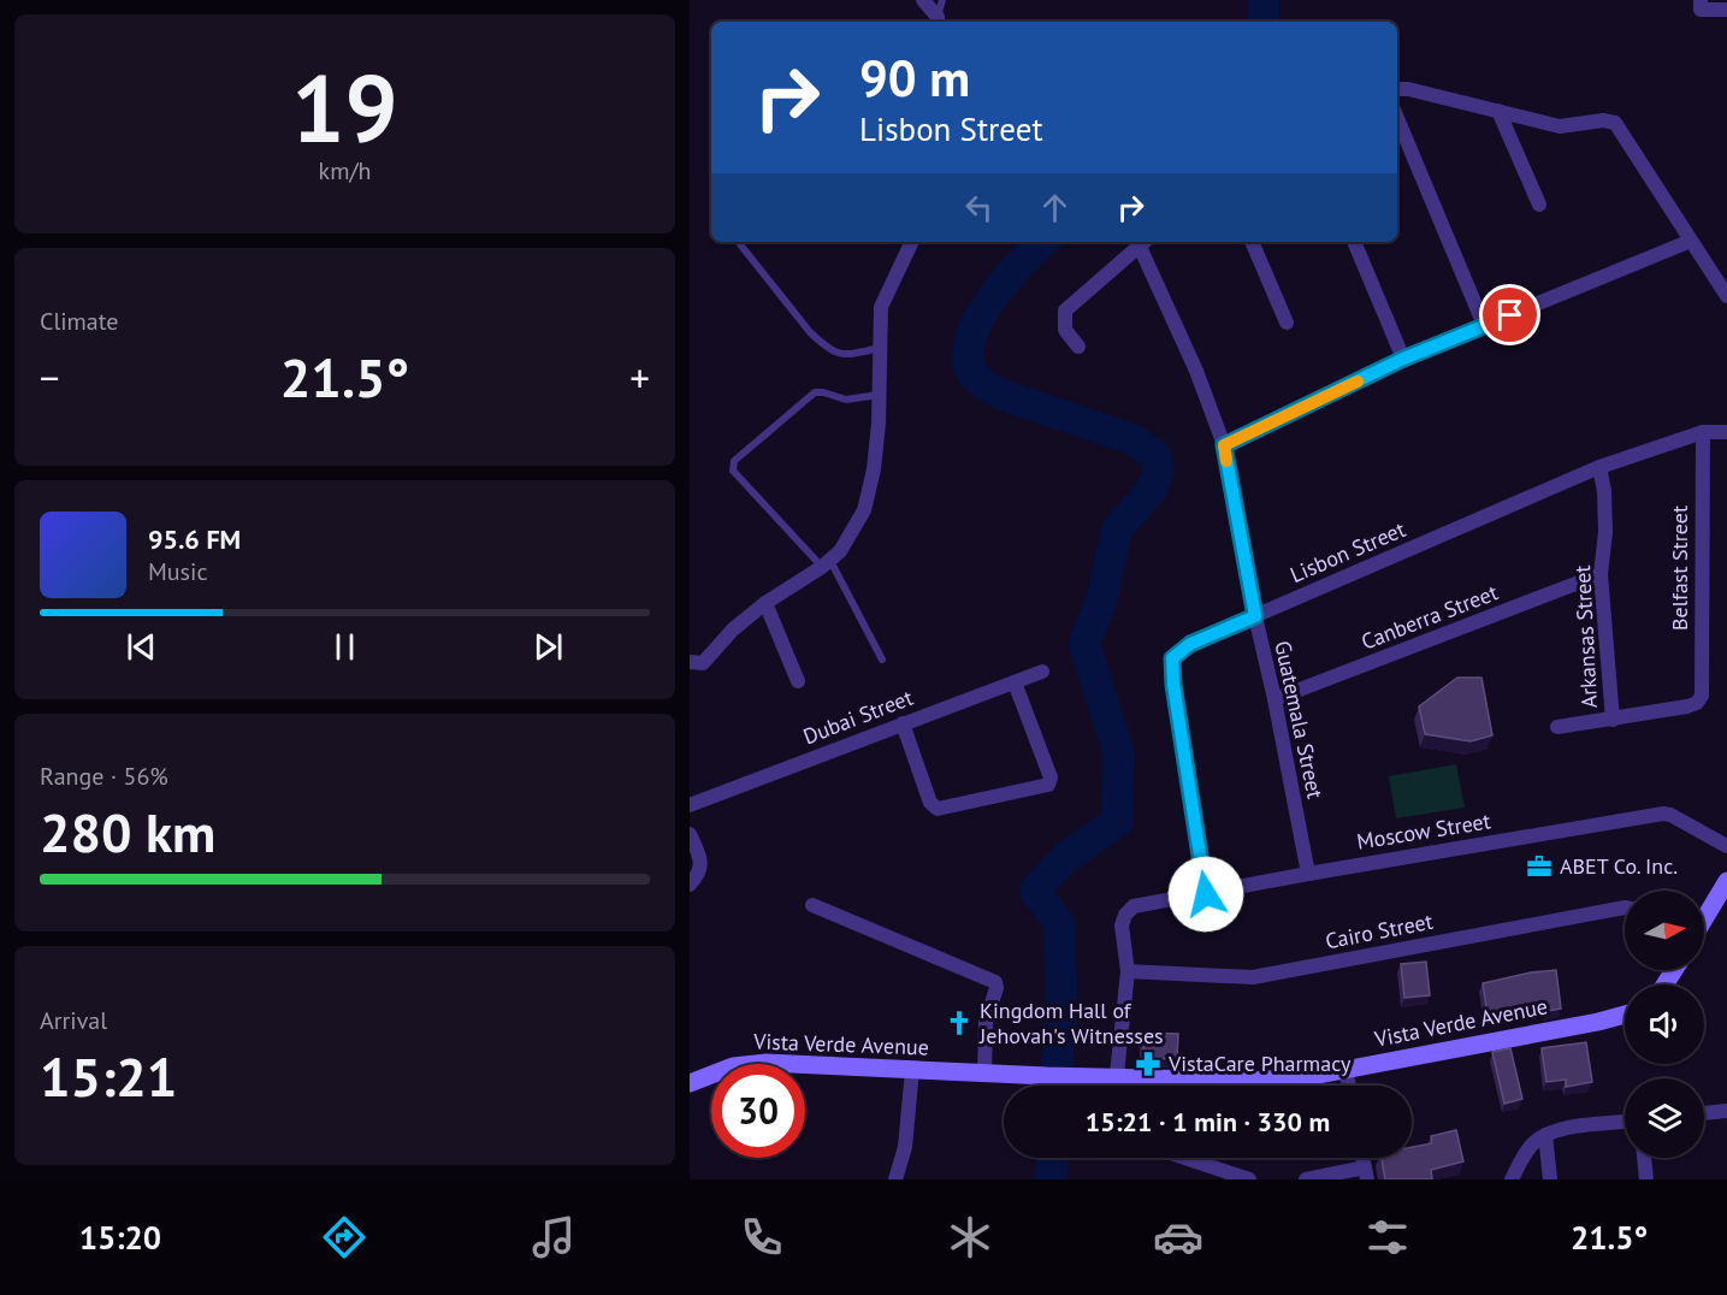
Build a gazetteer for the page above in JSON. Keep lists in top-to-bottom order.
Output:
{
  "streets": {
    "street": [
      "Lisbon Street",
      "Belfast Street",
      "Canberra Street",
      "Arkansas Street",
      "Dubai Street",
      "Guatemala Street",
      "Moscow Street",
      "Cairo Street",
      "Vista Verde Avenue"
    ]
  },
  "crossings": [
    ["Lisbon Street", "Belfast Street"],
    ["Lisbon Street", "Arkansas Street"],
    ["Lisbon Street", "Guatemala Street"],
    ["Lisbon Street", "Moscow Street"],
    ["Belfast Street", "Arkansas Street"],
    ["Canberra Street", "Arkansas Street"],
    ["Canberra Street", "Guatemala Street"],
    ["Guatemala Street", "Moscow Street"],
    ["Moscow Street", "Cairo Street"]
  ],
  "places": {
    "office": ["ABET Co. Inc."],
    "church": ["Kingdom Hall of Jehovah's Witnesses"],
    "pharmacy": ["VistaCare Pharmacy"]
  },
  "north": "right",
  "page": {
    "tile": [
      ["19", "km/h"],
      "Climate",
      ["Range · 56%", "280 km"],
      ["Arrival", "15:21"]
    ],
    "turn": ["90 m", "Lisbon Street"],
    "heat": ["−", "21.5°", "+"],
    "song": ["95.6 FM", "Music"],
    "limit": "30",
    "trip": "15:21 · 1 min · 330 m",
    "tabs": ["15:20", "21.5°"]
  }
}
